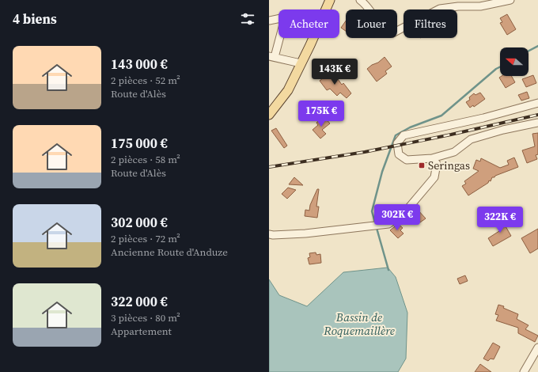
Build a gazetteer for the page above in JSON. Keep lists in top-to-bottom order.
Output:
{
  "water": ["Bassin de Roquemaillère"],
  "places": {
    "transit": ["Seringas"]
  },
  "north": "left",
  "page": {
    "heading": "4 biens",
    "chip": ["Acheter", "Louer", "Filtres"],
    "list": [
      {
        "name": "143 000 €",
        "note": "2 pièces · 52 m² · Route d'Alès"
      },
      {
        "name": "175 000 €",
        "note": "2 pièces · 58 m² · Route d'Alès"
      },
      {
        "name": "302 000 €",
        "note": "2 pièces · 72 m² · Ancienne Route d'Anduze"
      },
      {
        "name": "322 000 €",
        "note": "3 pièces · 80 m² · Appartement"
      }
    ],
    "price": [
      "143K €",
      "175K €",
      "302K €",
      "322K €"
    ]
  }
}
